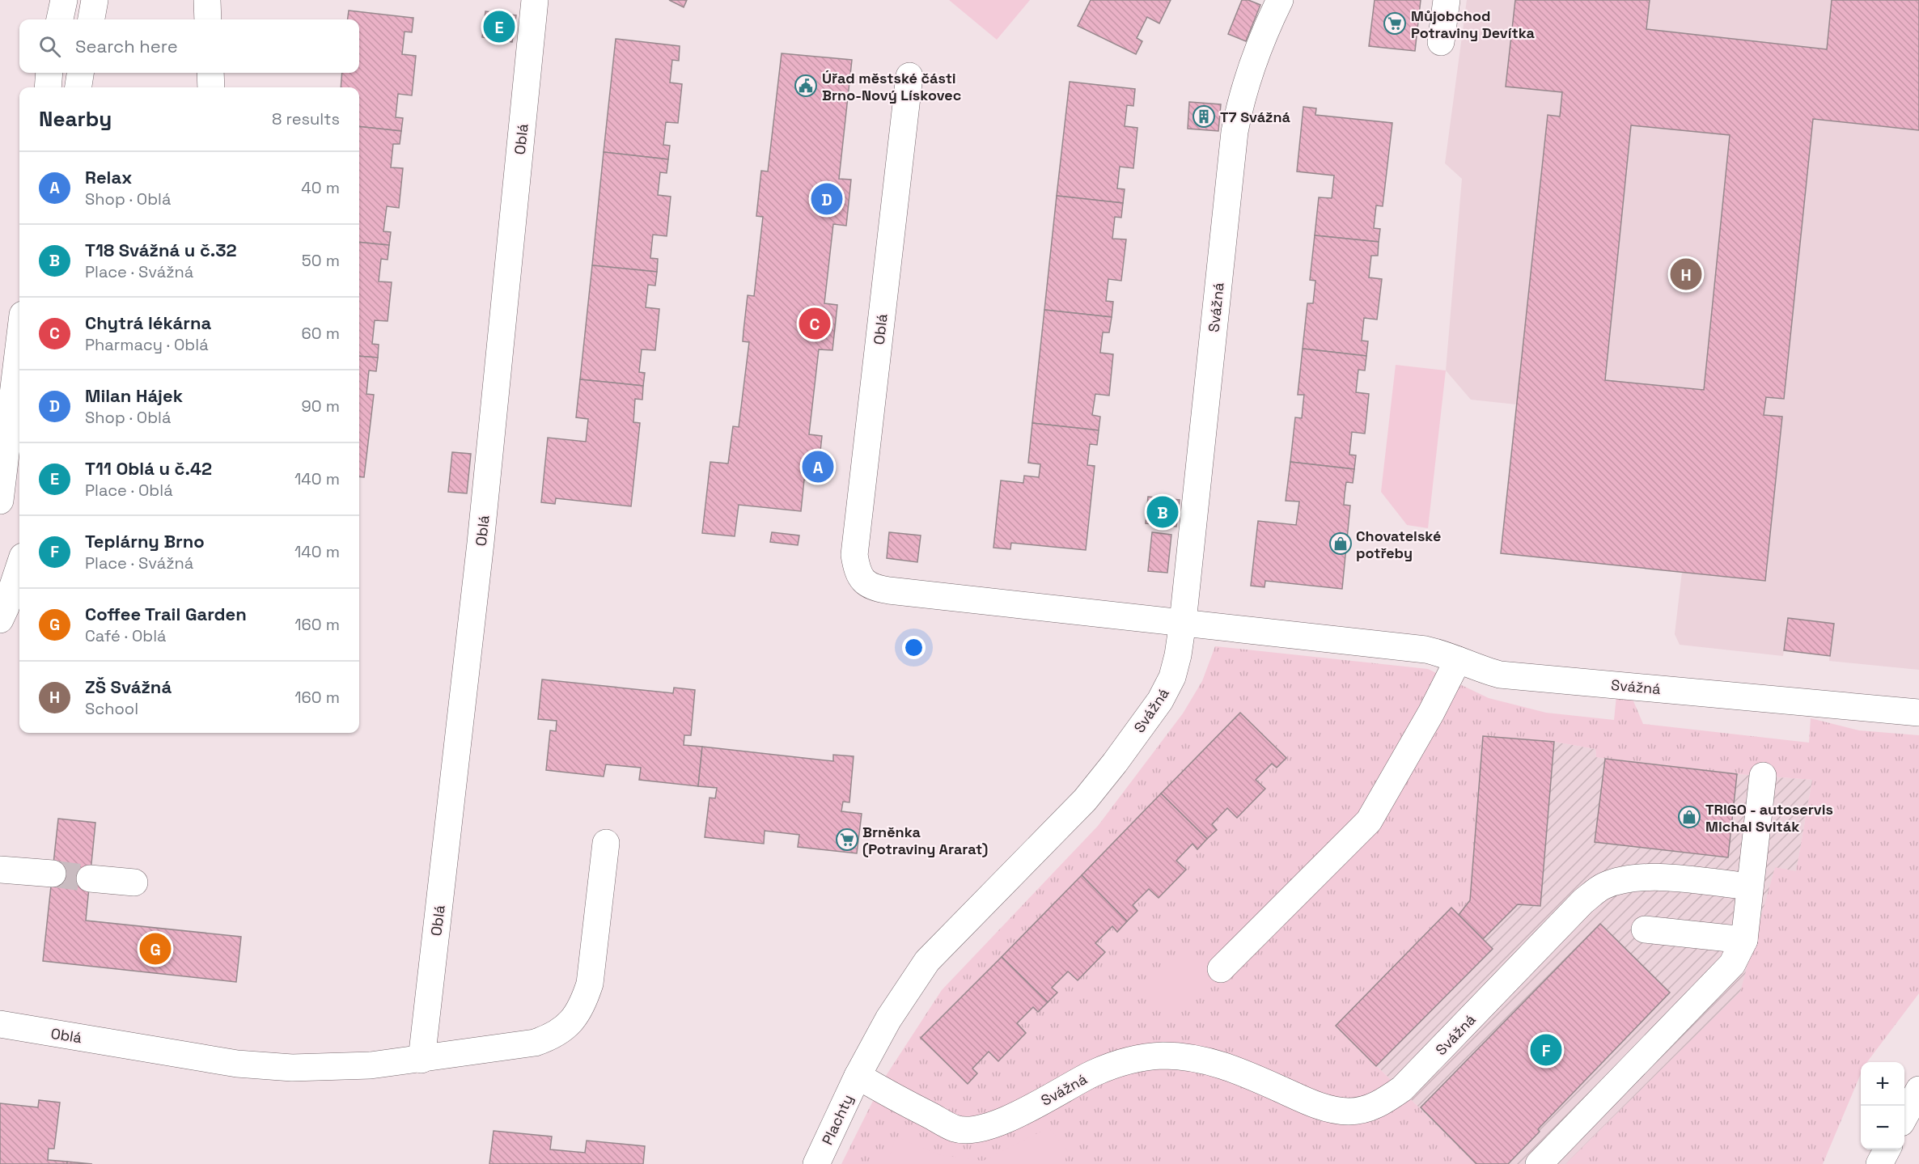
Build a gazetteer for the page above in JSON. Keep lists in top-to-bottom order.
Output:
{
  "streets": {
    "street": ["Oblá", "Svážná", "Plachty"]
  },
  "crossings": [
    ["Oblá", "Svážná"],
    ["Svážná", "Plachty"]
  ],
  "places": {
    "supermarket": ["Můjobchod Potraviny Devítka", "Brněnka (Potraviny Ararat)"],
    "public building": ["Úřad městské části Brno-Nový Lískovec"],
    "building": ["T7 Svážná"],
    "shop": ["Chovatelské potřeby", "TRIGO - autoservis Michal Sviták"]
  },
  "page": {
    "pins": [
      "E",
      "D",
      "H",
      "C",
      "A",
      "B",
      "G",
      "F"
    ],
    "search": "Search here",
    "heading": ["Nearby", "8 results"],
    "list": [
      {
        "mark": "A",
        "name": "Relax",
        "note": "Shop · Oblá",
        "value": "40 m"
      },
      {
        "mark": "B",
        "name": "T18 Svážná u č.32",
        "note": "Place · Svážná",
        "value": "50 m"
      },
      {
        "mark": "C",
        "name": "Chytrá lékárna",
        "note": "Pharmacy · Oblá",
        "value": "60 m"
      },
      {
        "mark": "D",
        "name": "Milan Hájek",
        "note": "Shop · Oblá",
        "value": "90 m"
      },
      {
        "mark": "E",
        "name": "T11 Oblá u č.42",
        "note": "Place · Oblá",
        "value": "140 m"
      },
      {
        "mark": "F",
        "name": "Teplárny Brno",
        "note": "Place · Svážná",
        "value": "140 m"
      },
      {
        "mark": "G",
        "name": "Coffee Trail Garden",
        "note": "Café · Oblá",
        "value": "160 m"
      },
      {
        "mark": "H",
        "name": "ZŠ Svážná",
        "note": "School",
        "value": "160 m"
      }
    ],
    "map_buttons": ["+", "−"]
  }
}
